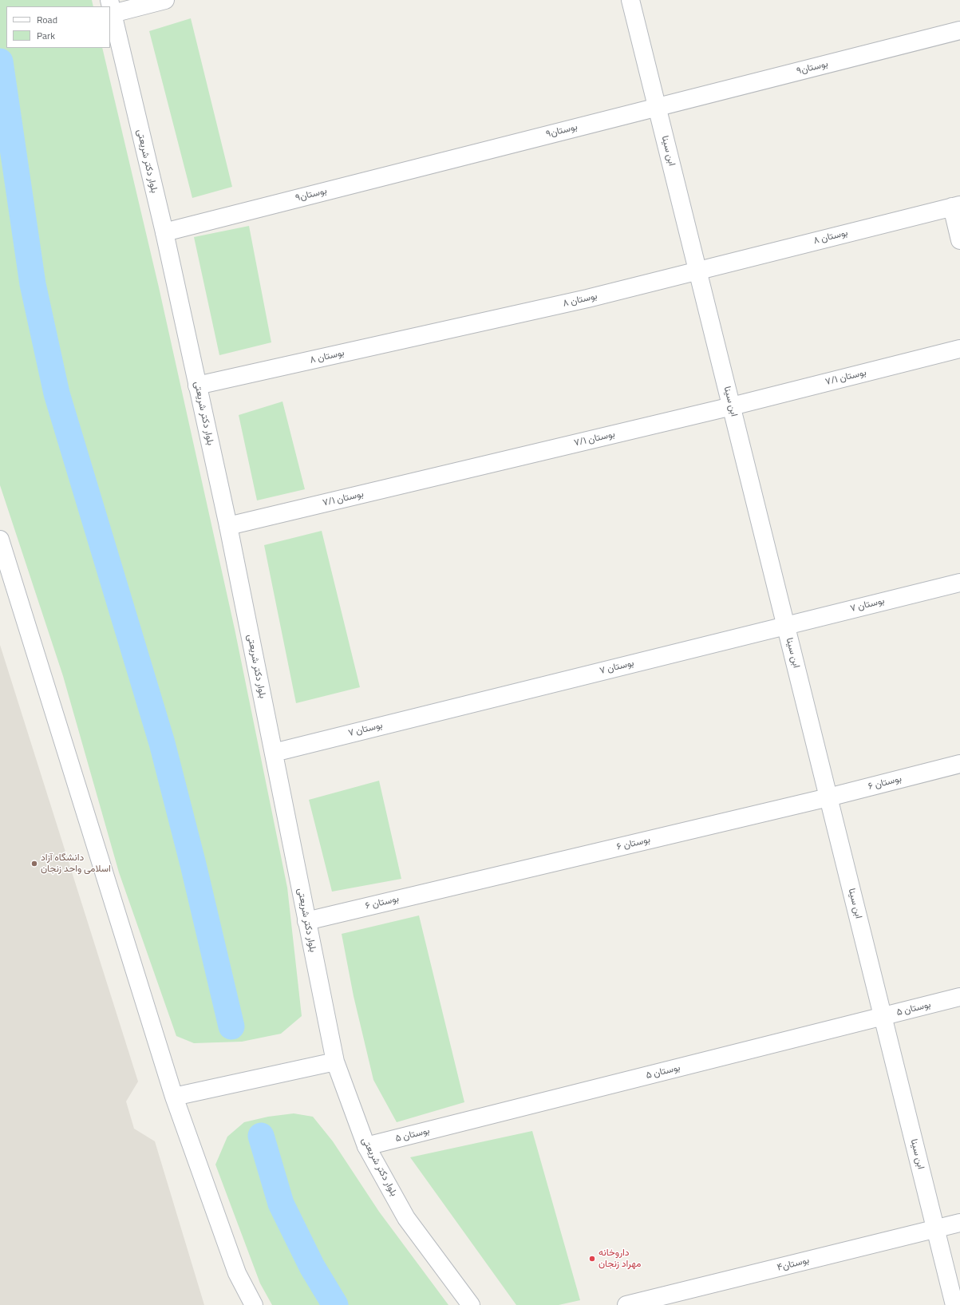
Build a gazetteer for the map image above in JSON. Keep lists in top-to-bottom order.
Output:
{
  "streets": {
    "street": [
      "بوستان۹",
      "ابن سینا",
      "بلوار دکتر شریعتی",
      "بوستان ۸",
      "بوستان ۷/۱",
      "بوستان ۷",
      "بوستان ۶",
      "بوستان ۵",
      "بوستان۴"
    ]
  },
  "crossings": [
    ["بوستان۹", "ابن سینا"],
    ["بوستان۹", "بلوار دکتر شریعتی"],
    ["ابن سینا", "بوستان ۸"],
    ["ابن سینا", "بوستان ۷/۱"],
    ["ابن سینا", "بوستان ۷"],
    ["ابن سینا", "بوستان ۶"],
    ["ابن سینا", "بوستان ۵"],
    ["ابن سینا", "بوستان۴"],
    ["بلوار دکتر شریعتی", "بوستان ۸"],
    ["بلوار دکتر شریعتی", "بوستان ۷/۱"],
    ["بلوار دکتر شریعتی", "بوستان ۷"],
    ["بلوار دکتر شریعتی", "بوستان ۶"],
    ["بلوار دکتر شریعتی", "بوستان ۵"]
  ],
  "places": ["دانشگاه آزاد اسلامی واحد زنجان", "داروخانه مهراد زنجان"],
  "legend": ["Road", "Park"]
}
